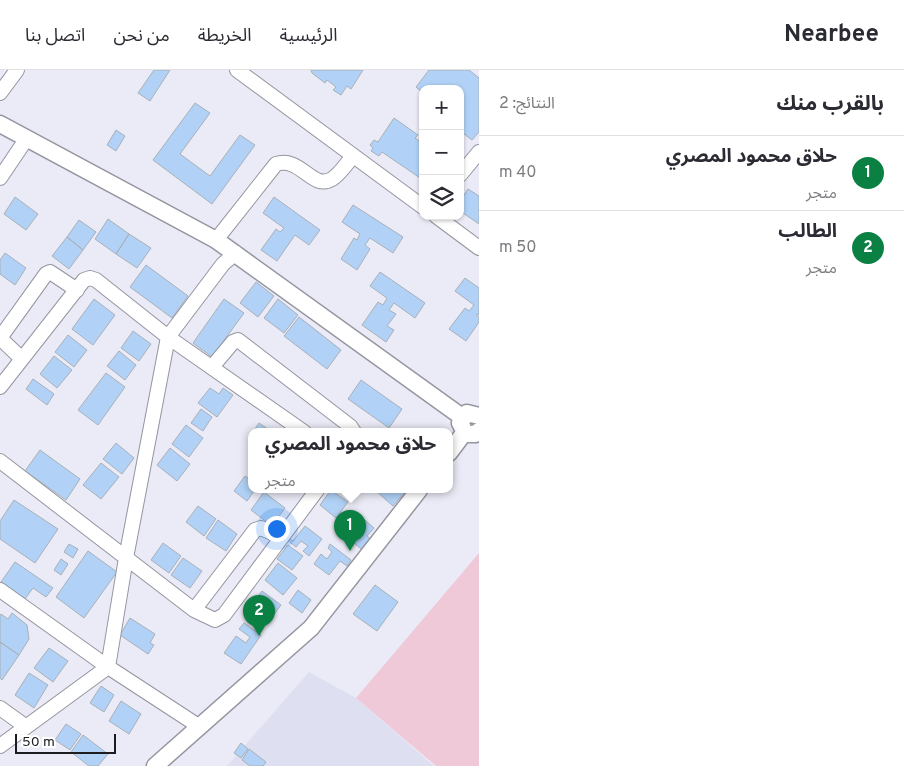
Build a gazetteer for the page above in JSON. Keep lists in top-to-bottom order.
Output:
{
  "scale_bar": "50 m",
  "page": {
    "header": "Nearbee",
    "nav": [
      "الرئيسية",
      "الخريطة",
      "من نحن",
      "اتصل بنا"
    ],
    "heading": ["بالقرب منك", "النتائج: 2"],
    "map_buttons": ["+", "−"],
    "list": [
      {
        "mark": "1",
        "name": "حلاق محمود المصري",
        "note": "متجر",
        "value": "40 m"
      },
      {
        "mark": "2",
        "name": "الطالب",
        "note": "متجر",
        "value": "50 m"
      }
    ],
    "popup": ["حلاق محمود المصري", "متجر"],
    "pins": ["1", "2"],
    "scale": "50 m"
  }
}
